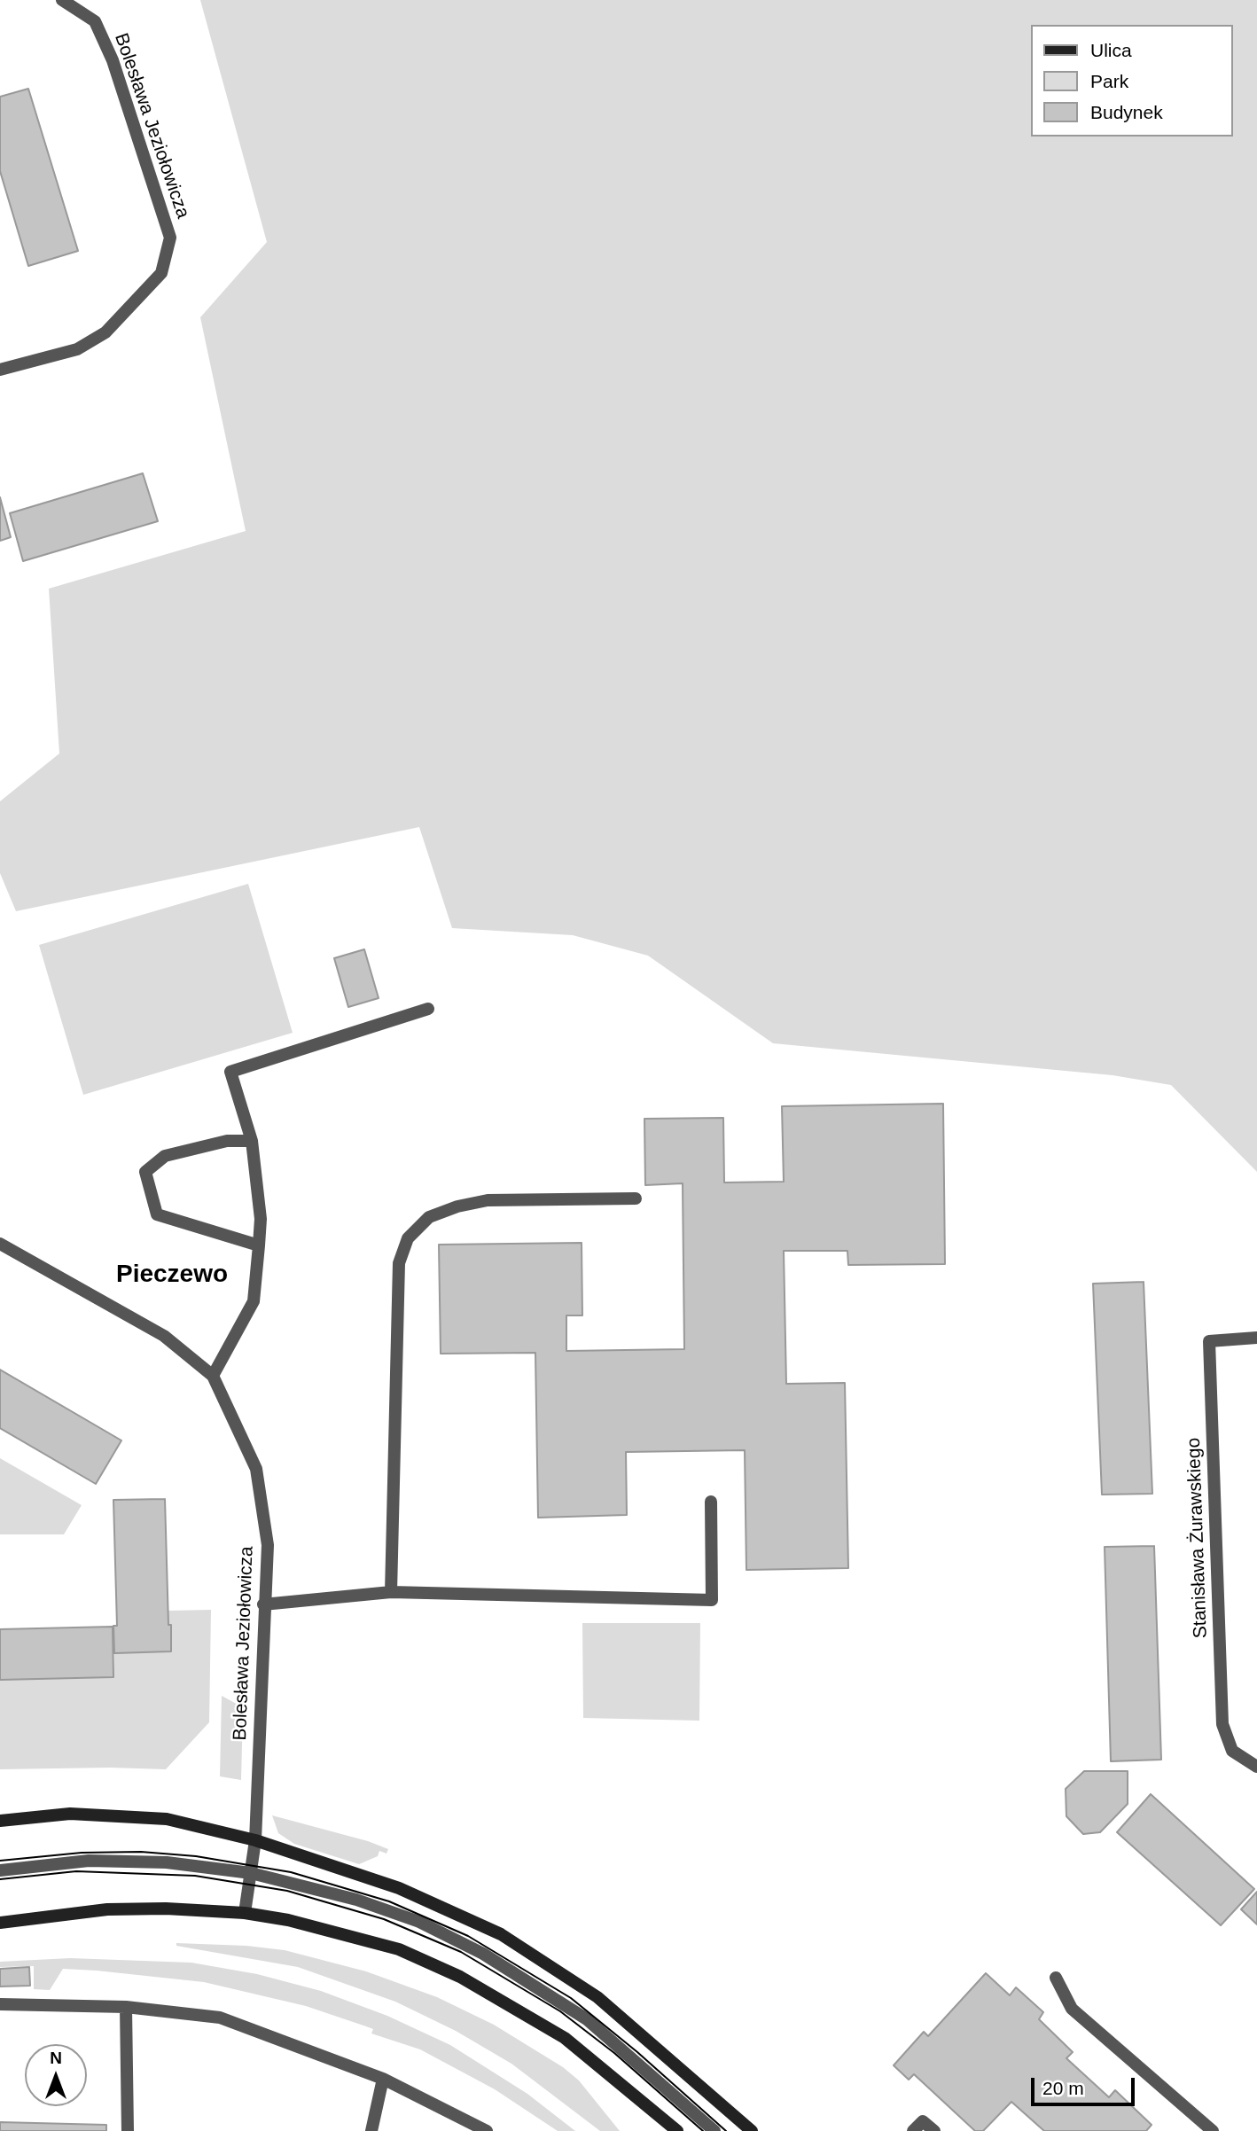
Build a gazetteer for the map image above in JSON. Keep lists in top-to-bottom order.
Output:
{
  "streets": {
    "street": ["Bolesława Jeziołowicza", "Stanisława Żurawskiego"]
  },
  "districts": ["Pieczewo"],
  "legend": ["Ulica", "Park", "Budynek"],
  "scale_bar": "20 m",
  "north": "top"
}
